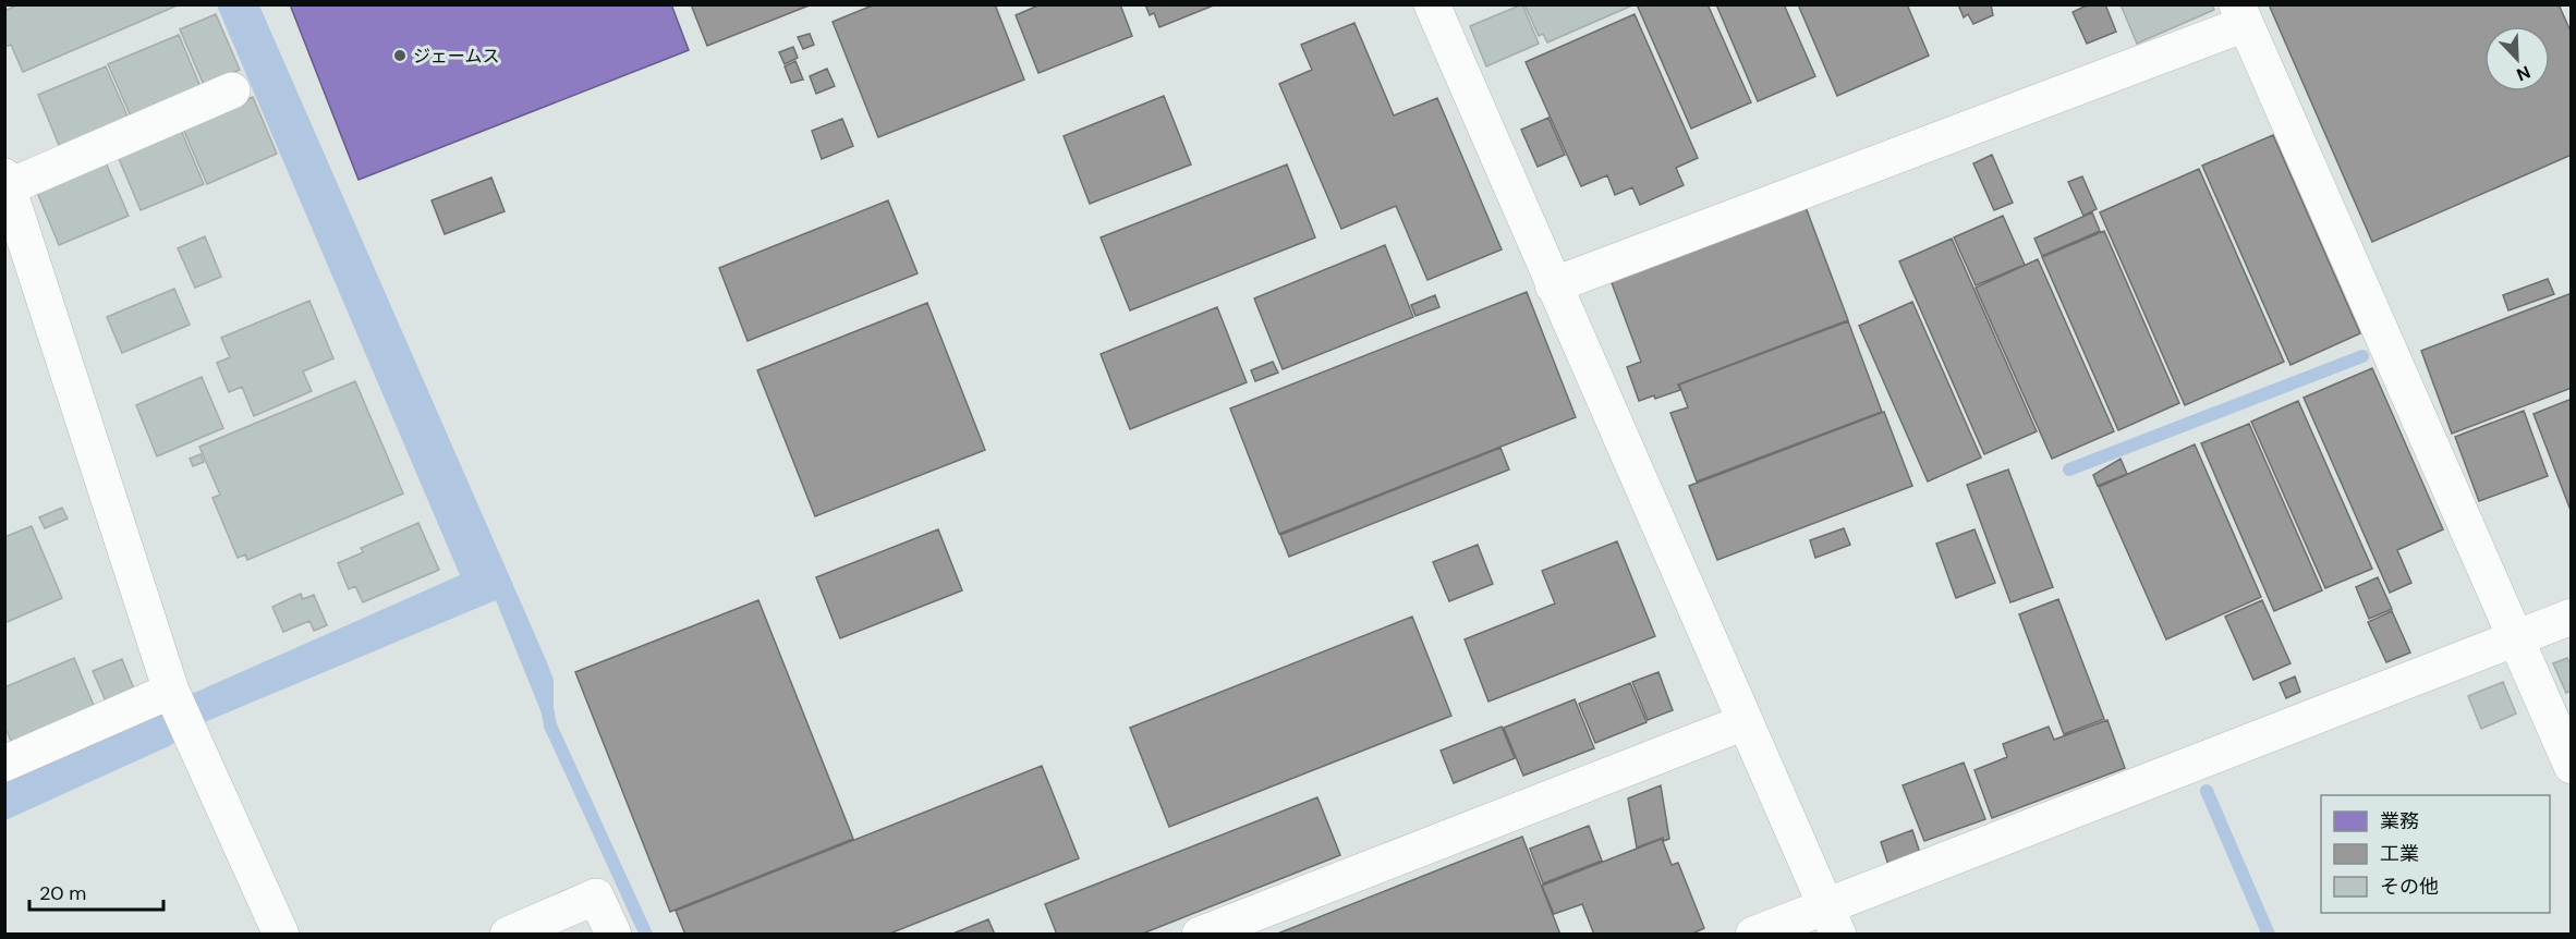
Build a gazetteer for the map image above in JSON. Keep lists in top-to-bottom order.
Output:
{
  "places": ["ジェームス"],
  "legend": ["業務", "工業", "その他"],
  "scale_bar": "20 m",
  "north": "bottom right"
}
